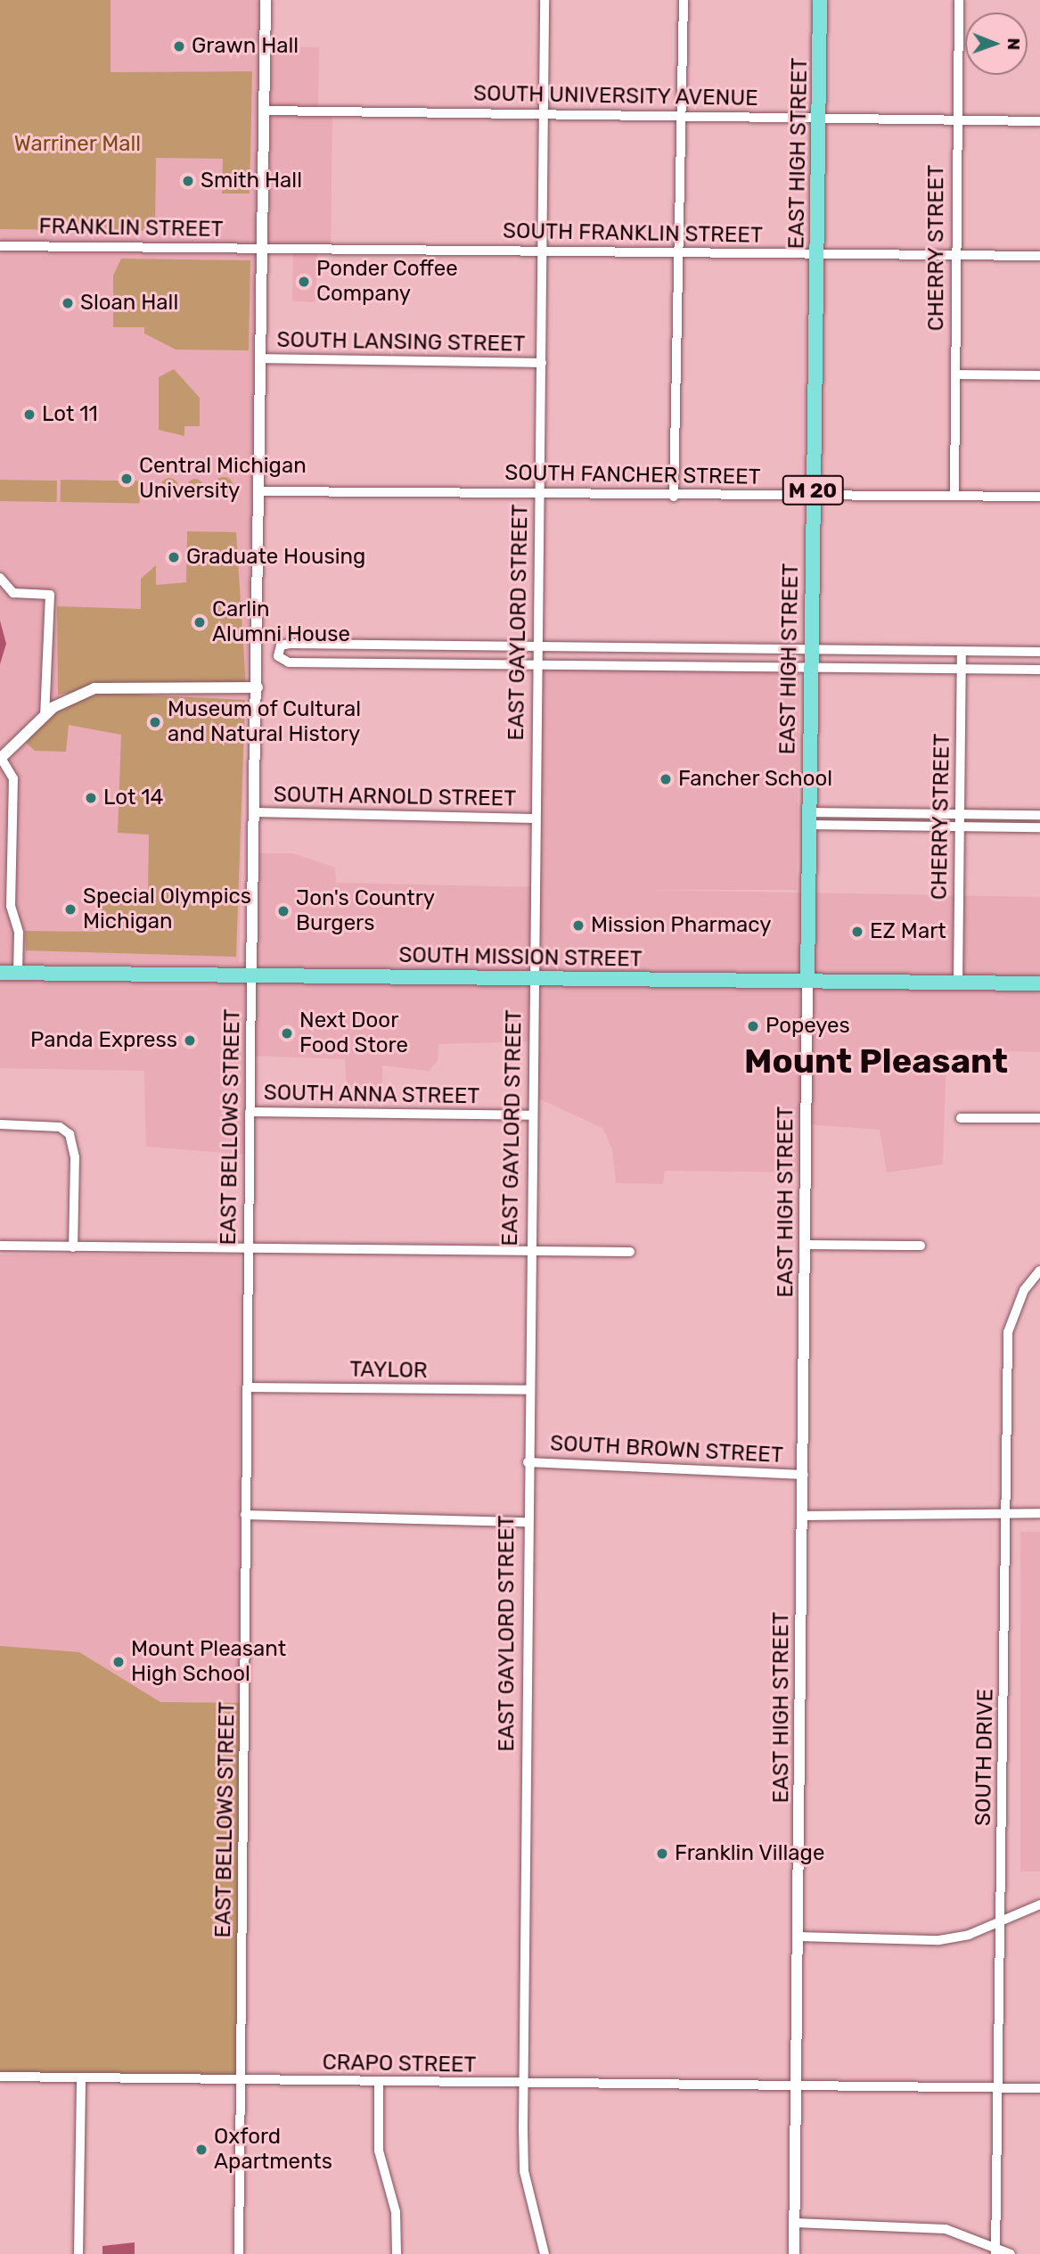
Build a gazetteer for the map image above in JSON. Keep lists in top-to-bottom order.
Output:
{
  "streets": {
    "main road": ["EAST HIGH STREET", "M 20", "SOUTH MISSION STREET"],
    "street": [
      "SOUTH UNIVERSITY AVENUE",
      "FRANKLIN STREET",
      "SOUTH FRANKLIN STREET",
      "CHERRY STREET",
      "SOUTH LANSING STREET",
      "SOUTH FANCHER STREET",
      "EAST GAYLORD STREET",
      "SOUTH ARNOLD STREET",
      "SOUTH ANNA STREET",
      "EAST BELLOWS STREET",
      "TAYLOR",
      "SOUTH BROWN STREET",
      "SOUTH DRIVE",
      "CRAPO STREET"
    ]
  },
  "crossings": [
    ["SOUTH UNIVERSITY AVENUE", "EAST HIGH STREET"],
    ["SOUTH UNIVERSITY AVENUE", "CHERRY STREET"],
    ["SOUTH UNIVERSITY AVENUE", "EAST GAYLORD STREET"],
    ["SOUTH UNIVERSITY AVENUE", "EAST BELLOWS STREET"],
    ["EAST HIGH STREET", "SOUTH FRANKLIN STREET"],
    ["EAST HIGH STREET", "SOUTH FANCHER STREET"],
    ["EAST HIGH STREET", "SOUTH MISSION STREET"],
    ["EAST HIGH STREET", "SOUTH BROWN STREET"],
    ["EAST HIGH STREET", "CRAPO STREET"],
    ["FRANKLIN STREET", "SOUTH FRANKLIN STREET"],
    ["FRANKLIN STREET", "EAST BELLOWS STREET"],
    ["SOUTH FRANKLIN STREET", "CHERRY STREET"],
    ["SOUTH FRANKLIN STREET", "EAST GAYLORD STREET"],
    ["SOUTH FRANKLIN STREET", "EAST BELLOWS STREET"],
    ["CHERRY STREET", "SOUTH FANCHER STREET"],
    ["CHERRY STREET", "SOUTH MISSION STREET"],
    ["SOUTH LANSING STREET", "EAST GAYLORD STREET"],
    ["SOUTH LANSING STREET", "EAST BELLOWS STREET"],
    ["SOUTH FANCHER STREET", "EAST GAYLORD STREET"],
    ["SOUTH FANCHER STREET", "EAST BELLOWS STREET"],
    ["EAST GAYLORD STREET", "SOUTH ARNOLD STREET"],
    ["EAST GAYLORD STREET", "SOUTH MISSION STREET"],
    ["EAST GAYLORD STREET", "SOUTH ANNA STREET"],
    ["EAST GAYLORD STREET", "TAYLOR"],
    ["EAST GAYLORD STREET", "SOUTH BROWN STREET"],
    ["EAST GAYLORD STREET", "CRAPO STREET"],
    ["SOUTH ARNOLD STREET", "EAST BELLOWS STREET"],
    ["SOUTH MISSION STREET", "EAST BELLOWS STREET"],
    ["SOUTH ANNA STREET", "EAST BELLOWS STREET"],
    ["EAST BELLOWS STREET", "TAYLOR"],
    ["EAST BELLOWS STREET", "CRAPO STREET"],
    ["SOUTH DRIVE", "CRAPO STREET"]
  ],
  "districts": ["Mount Pleasant"],
  "parks": ["Warriner Mall"],
  "places": [
    "Grawn Hall",
    "Smith Hall",
    "Ponder Coffee Company",
    "Sloan Hall",
    "Lot 11",
    "Central Michigan University",
    "Graduate Housing",
    "Carlin Alumni House",
    "Museum of Cultural and Natural History",
    "Fancher School",
    "Lot 14",
    "Special Olympics Michigan",
    "Jon's Country Burgers",
    "Mission Pharmacy",
    "EZ Mart",
    "Popeyes",
    "Next Door Food Store",
    "Panda Express",
    "Mount Pleasant High School",
    "Franklin Village",
    "Oxford Apartments"
  ],
  "north": "right"
}
